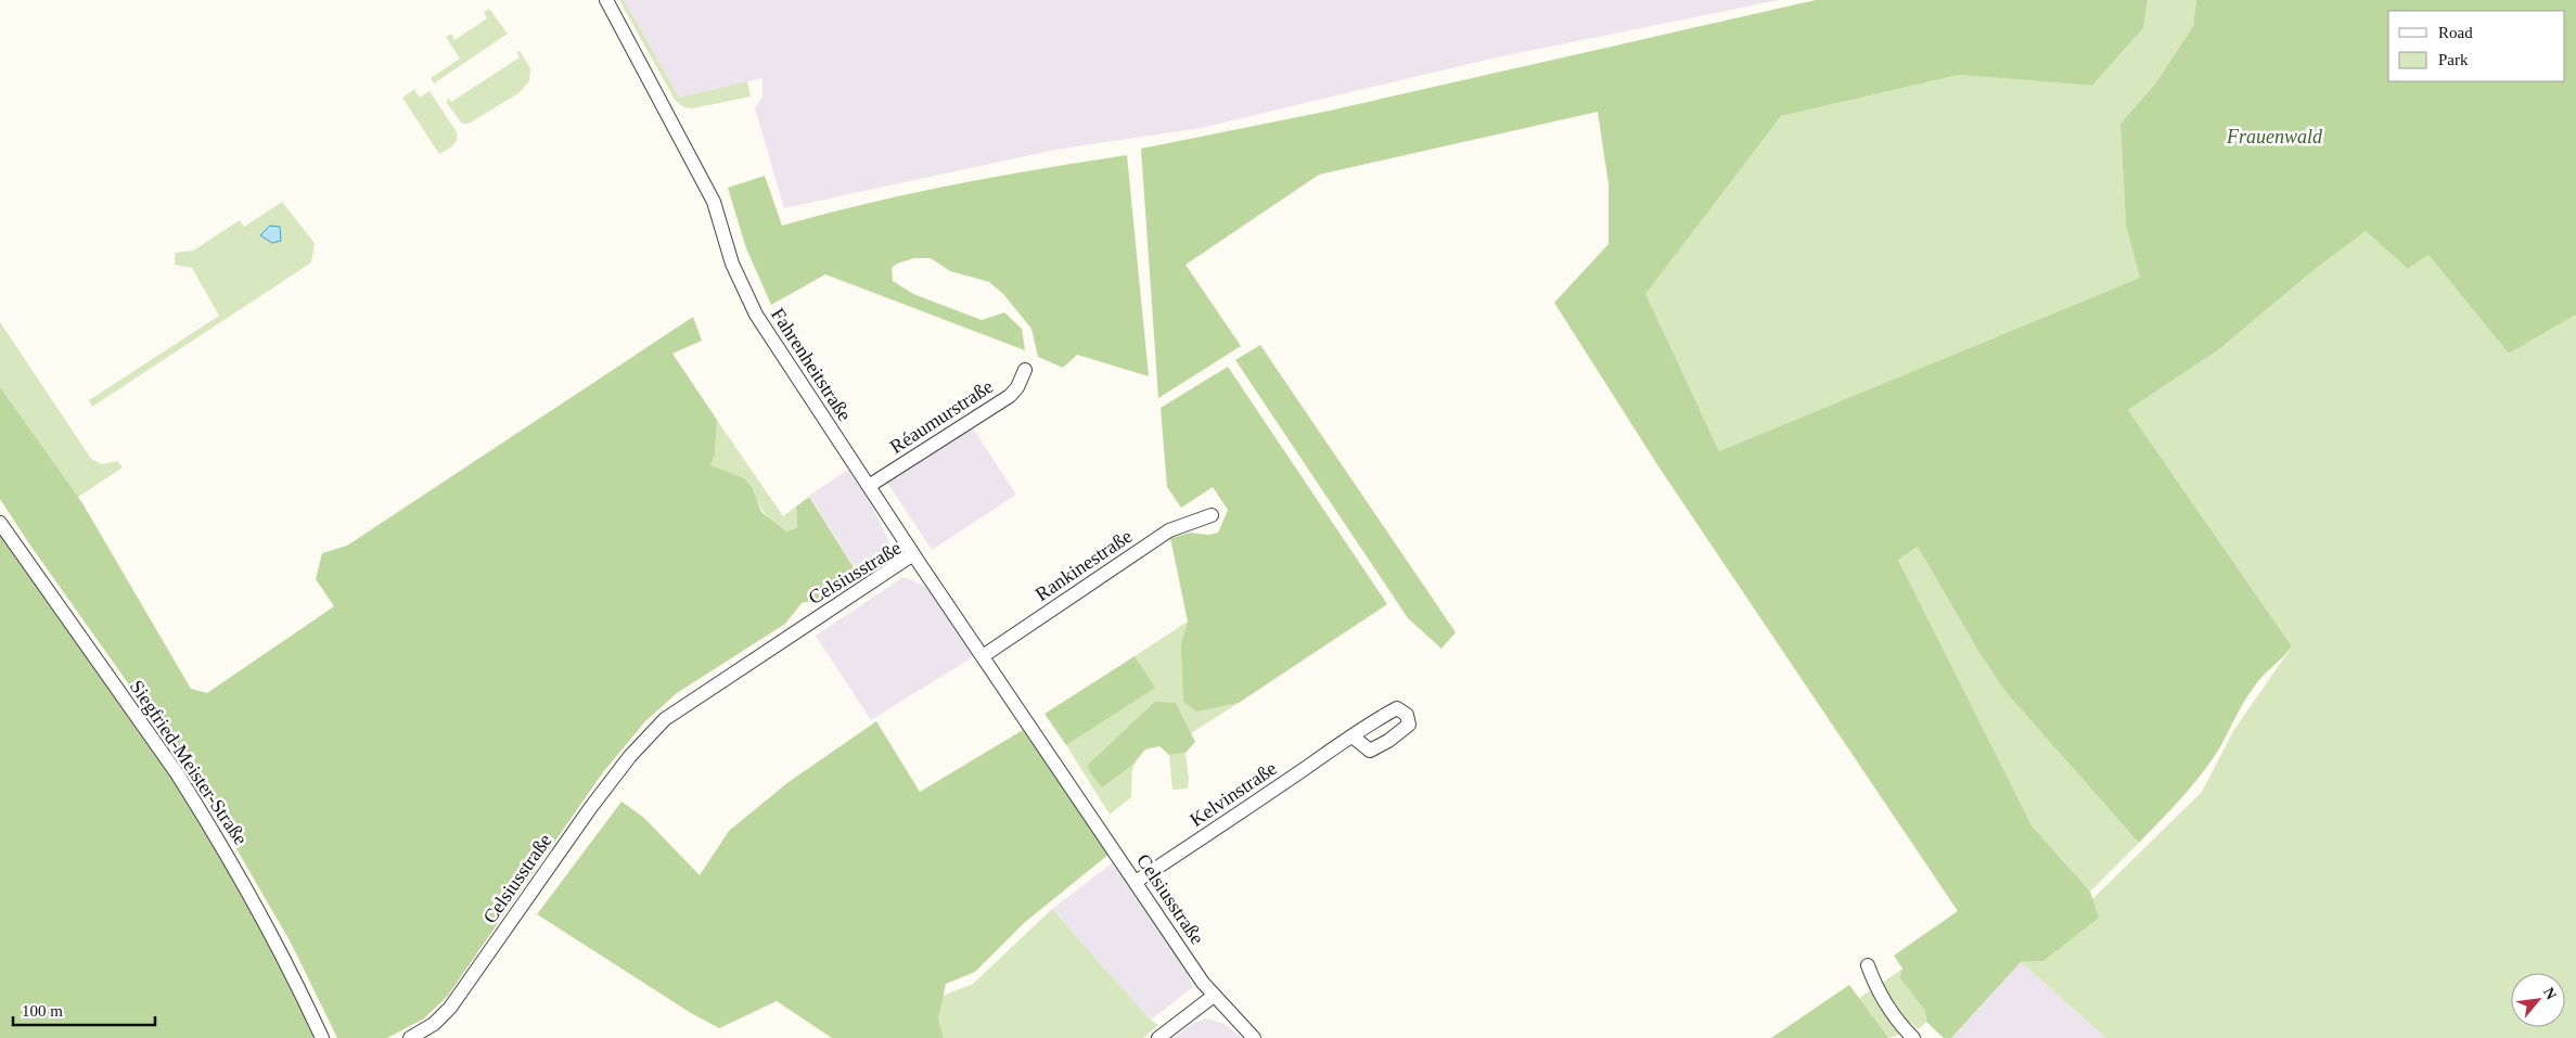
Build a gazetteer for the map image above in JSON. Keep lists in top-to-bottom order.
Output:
{
  "streets": {
    "street": [
      "Fahrenheitstraße",
      "Réaumurstraße",
      "Rankinestraße",
      "Celsiusstraße",
      "Siegfried-Meister-Straße",
      "Kelvinstraße"
    ]
  },
  "crossings": [
    ["Fahrenheitstraße", "Réaumurstraße"],
    ["Fahrenheitstraße", "Celsiusstraße"],
    ["Rankinestraße", "Celsiusstraße"],
    ["Celsiusstraße", "Kelvinstraße"]
  ],
  "parks": ["Frauenwald"],
  "legend": ["Road", "Park"],
  "scale_bar": "100 m",
  "north": "top right"
}
